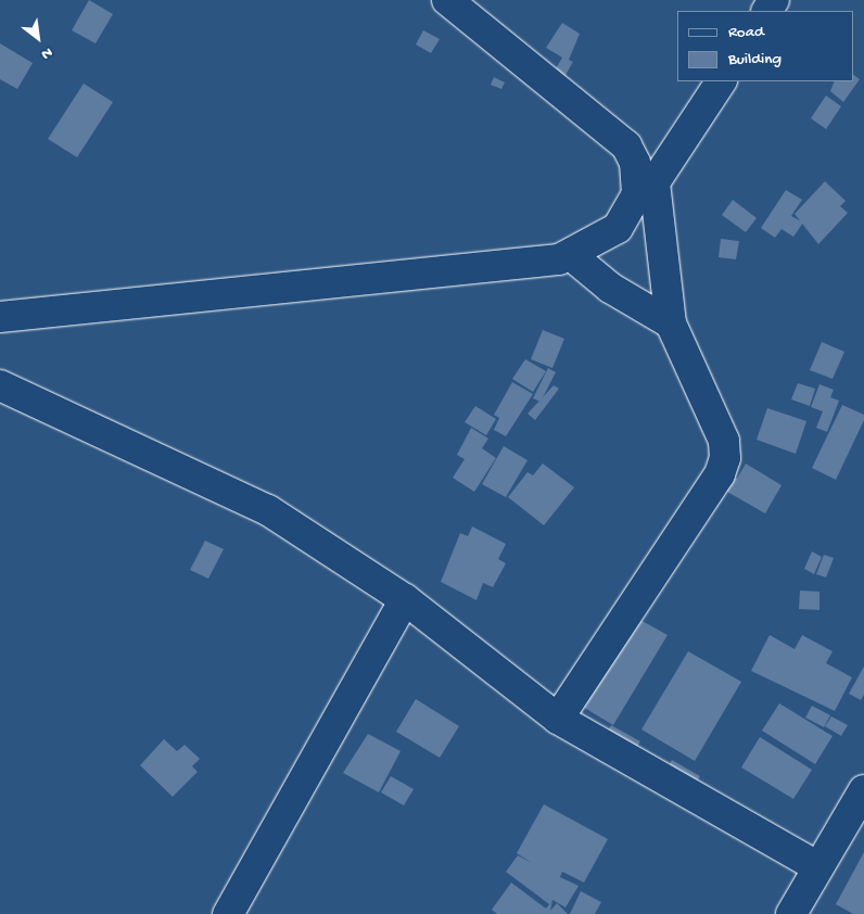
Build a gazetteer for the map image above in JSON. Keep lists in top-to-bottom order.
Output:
{
  "legend": ["Road", "Building"],
  "north": "bottom right"
}
